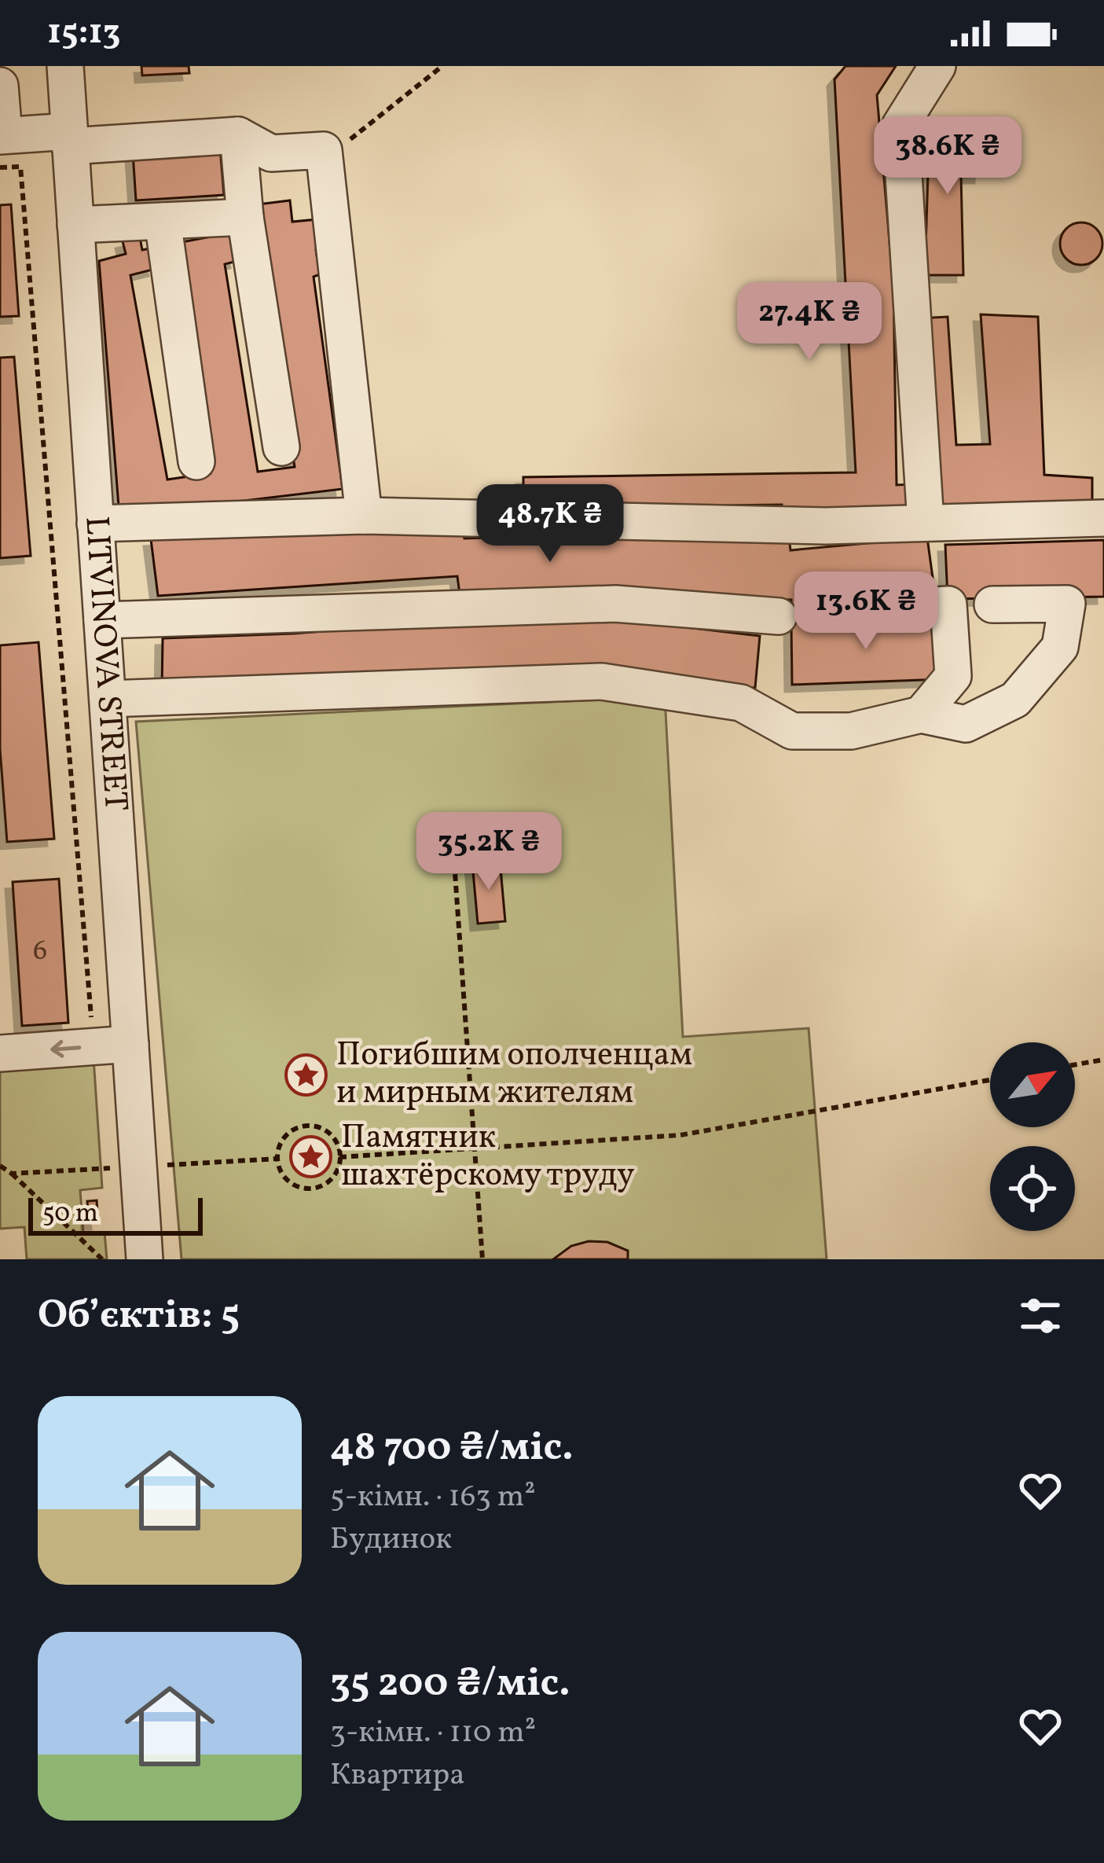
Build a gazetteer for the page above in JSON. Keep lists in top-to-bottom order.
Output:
{
  "streets": {
    "street": ["LITVINOVA STREET"]
  },
  "places": {
    "place": ["Погибшим ополченцам и мирным жителям", "Памятник шахтёрскому труду"]
  },
  "house_numbers": ["6"],
  "scale_bar": "50 m",
  "north": "top right",
  "page": {
    "status": "15:13",
    "price": [
      "38.6K ₴",
      "27.4K ₴",
      "48.7K ₴",
      "13.6K ₴",
      "35.2K ₴"
    ],
    "scale": "50 m",
    "heading": "Об’єктів: 5",
    "list": [
      {
        "name": "48 700 ₴/міс.",
        "note": "5-кімн. · 163 m² · Будинок"
      },
      {
        "name": "35 200 ₴/міс.",
        "note": "3-кімн. · 110 m² · Квартира"
      }
    ]
  }
}
